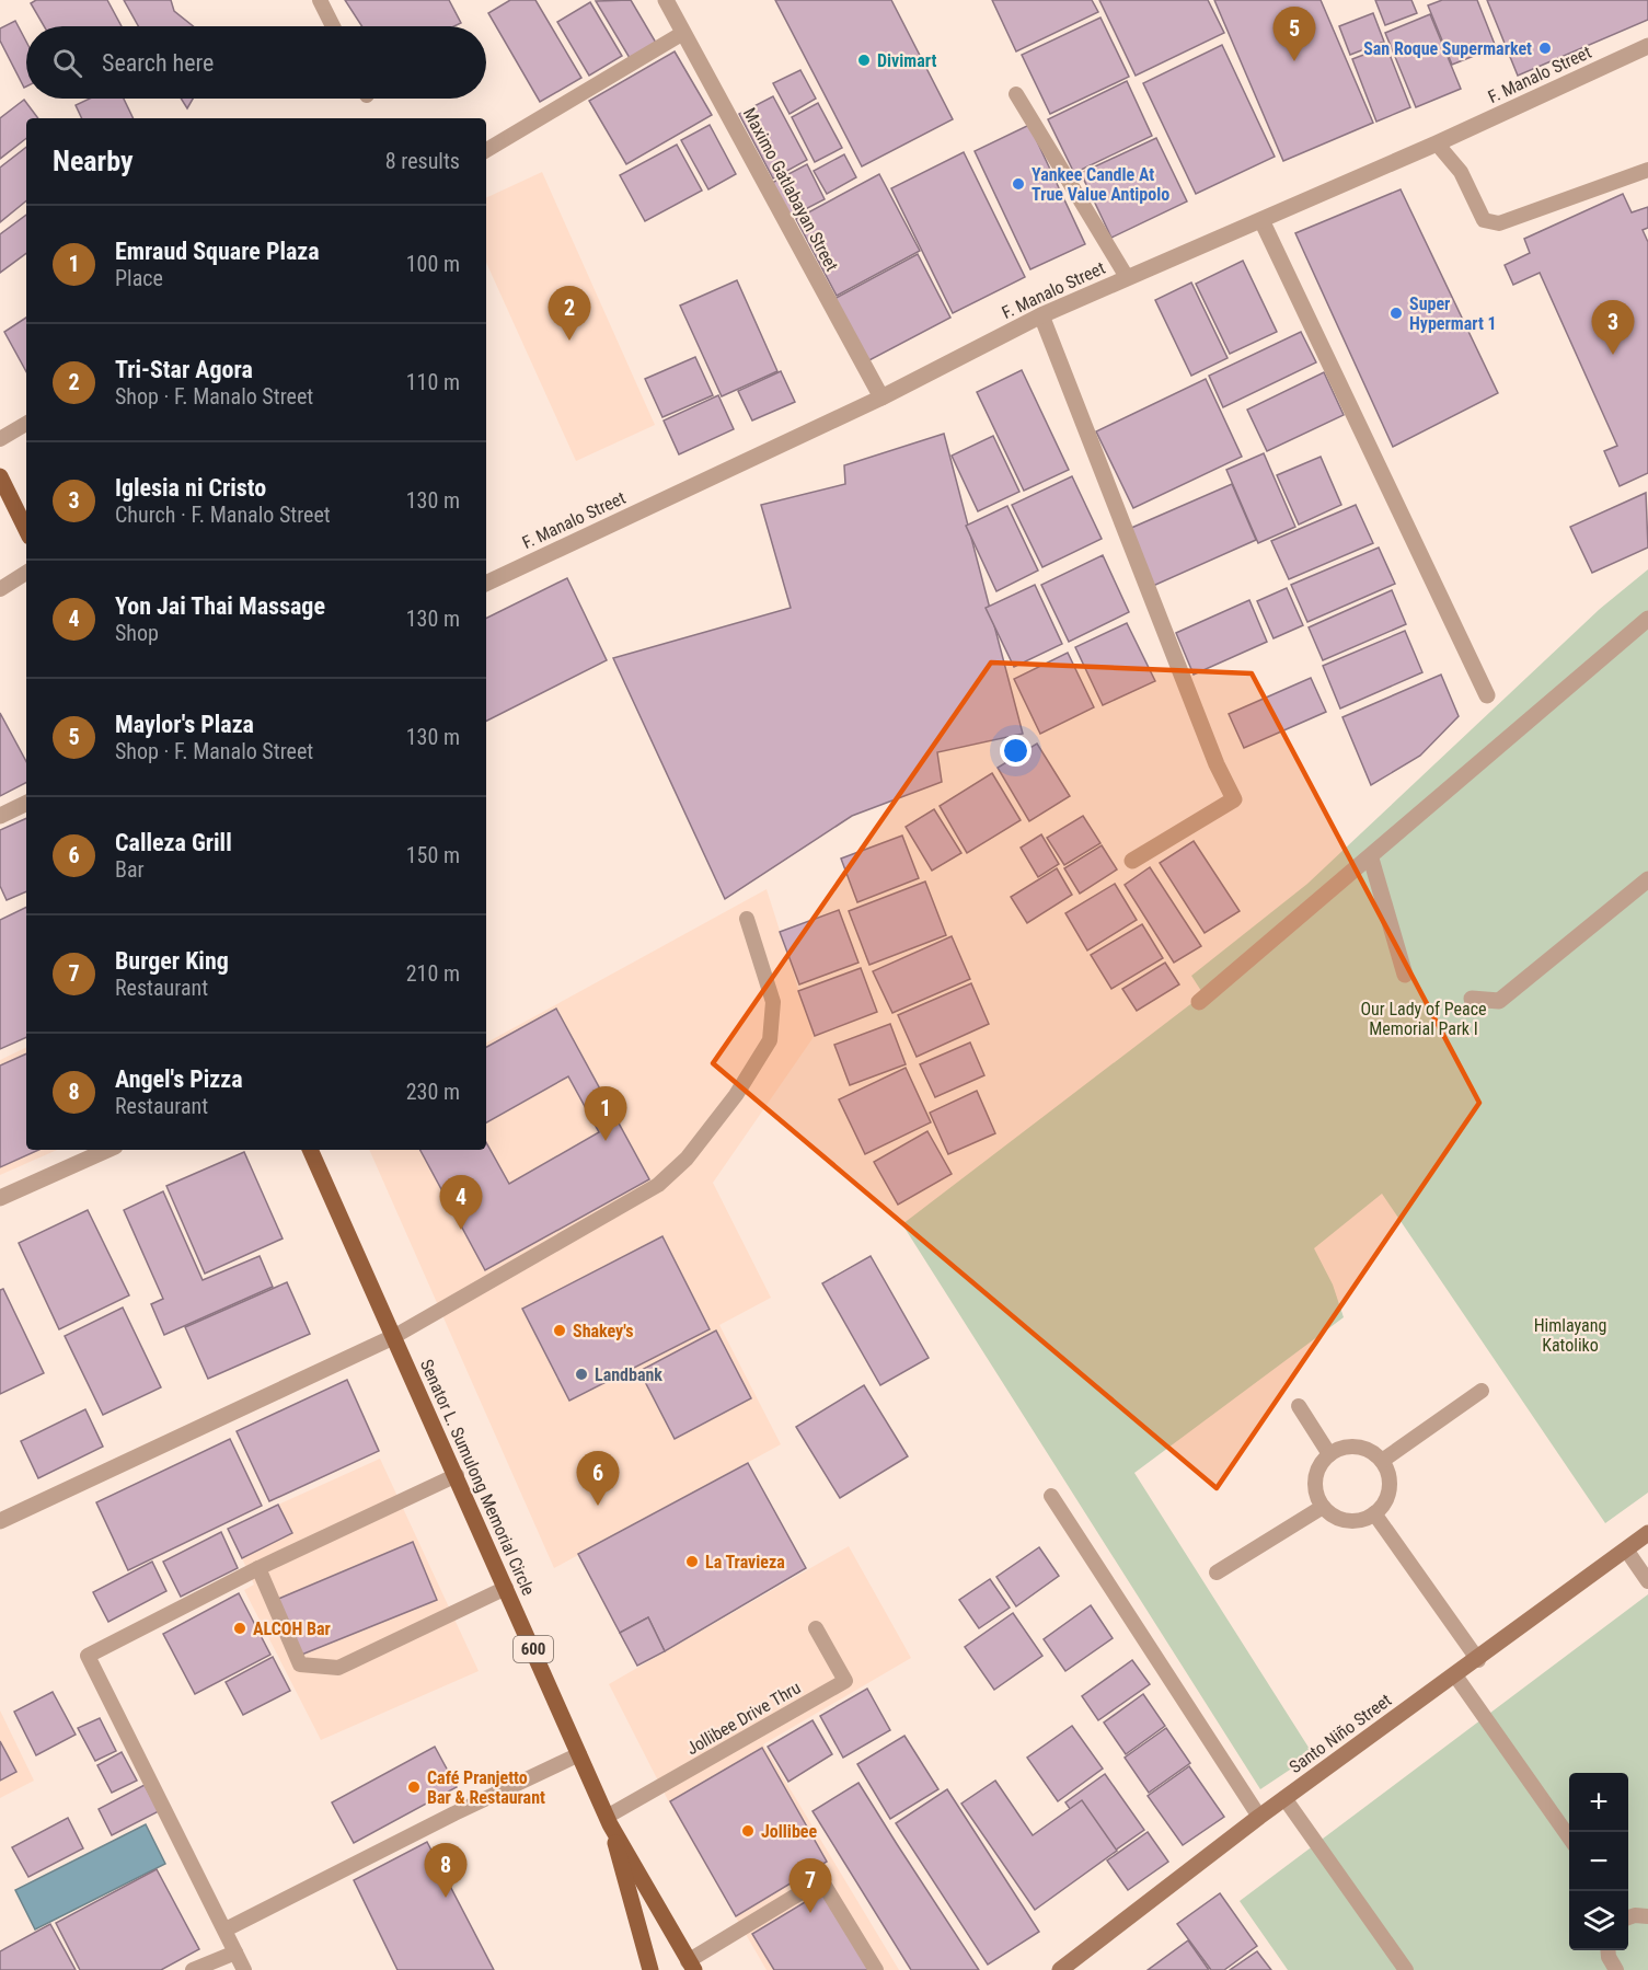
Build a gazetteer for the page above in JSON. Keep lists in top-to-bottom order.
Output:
{
  "streets": {
    "main road": ["Senator L. Sumulong Memorial Circle", "600", "Santo Niño Street"],
    "street": ["F. Manalo Street", "Maximo Gatlabayan Street"],
    "lane": ["Jollibee Drive Thru"]
  },
  "crossings": [
    ["F. Manalo Street", "Maximo Gatlabayan Street"],
    ["Senator L. Sumulong Memorial Circle", "Jollibee Drive Thru"]
  ],
  "parks": ["Our Lady of Peace Memorial Park I", "Himlayang Katoliko"],
  "places": [
    "San Roque Supermarket",
    "Divimart",
    "Yankee Candle At True Value Antipolo",
    "Super Hypermart 1",
    "Shakey's",
    "Landbank",
    "La Travieza",
    "ALCOH Bar",
    "Café Pranjetto Bar & Restaurant",
    "Jollibee"
  ],
  "page": {
    "pins": [
      "5",
      "2",
      "3",
      "1",
      "4",
      "6",
      "8",
      "7"
    ],
    "search": "Search here",
    "heading": ["Nearby", "8 results"],
    "list": [
      {
        "mark": "1",
        "name": "Emraud Square Plaza",
        "note": "Place",
        "value": "100 m"
      },
      {
        "mark": "2",
        "name": "Tri-Star Agora",
        "note": "Shop · F. Manalo Street",
        "value": "110 m"
      },
      {
        "mark": "3",
        "name": "Iglesia ni Cristo",
        "note": "Church · F. Manalo Street",
        "value": "130 m"
      },
      {
        "mark": "4",
        "name": "Yon Jai Thai Massage",
        "note": "Shop",
        "value": "130 m"
      },
      {
        "mark": "5",
        "name": "Maylor's Plaza",
        "note": "Shop · F. Manalo Street",
        "value": "130 m"
      },
      {
        "mark": "6",
        "name": "Calleza Grill",
        "note": "Bar",
        "value": "150 m"
      },
      {
        "mark": "7",
        "name": "Burger King",
        "note": "Restaurant",
        "value": "210 m"
      },
      {
        "mark": "8",
        "name": "Angel's Pizza",
        "note": "Restaurant",
        "value": "230 m"
      }
    ],
    "map_buttons": ["+", "−"]
  }
}
